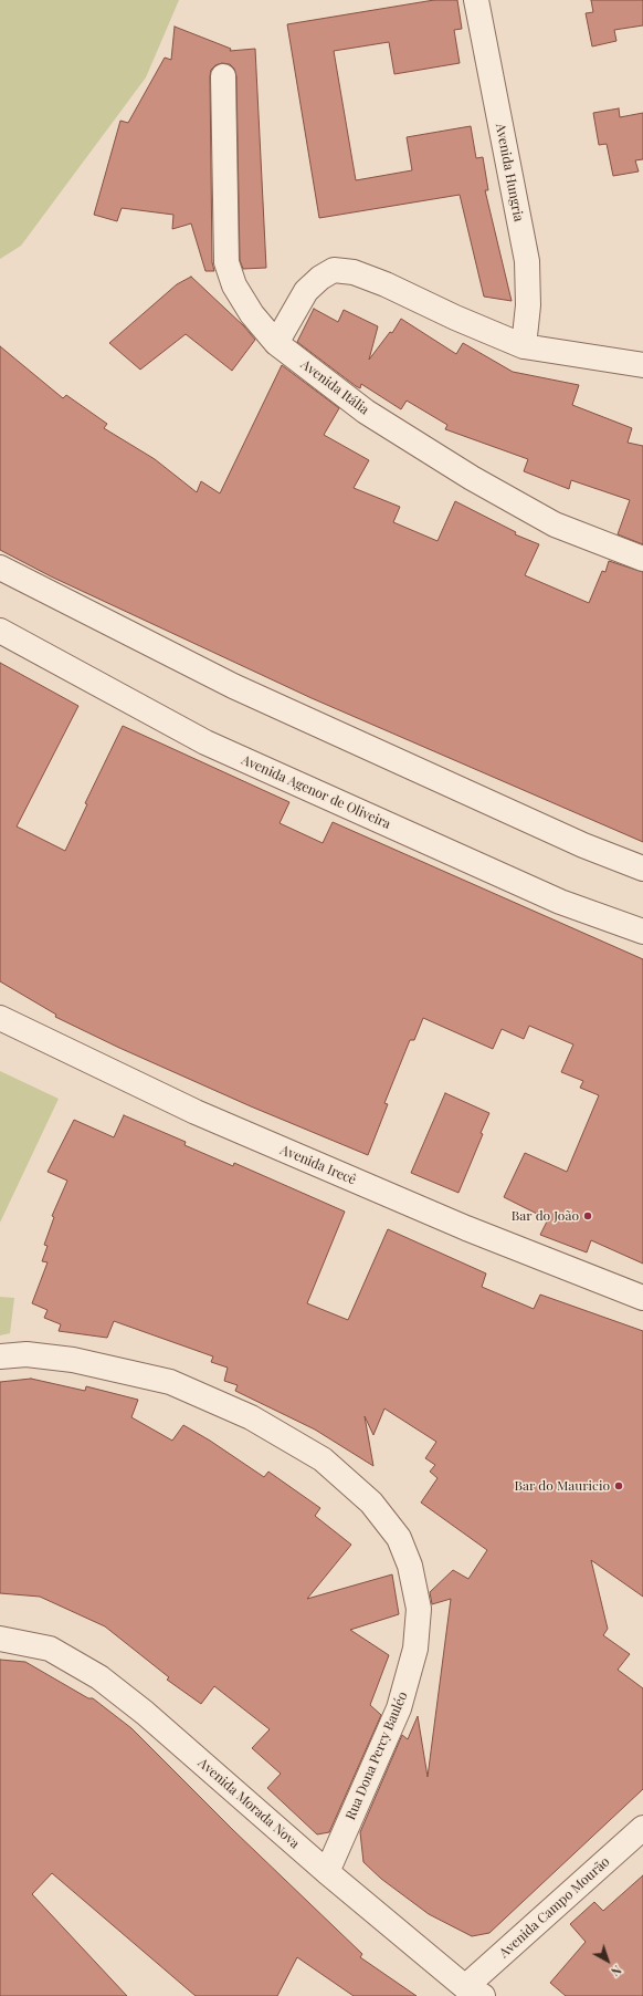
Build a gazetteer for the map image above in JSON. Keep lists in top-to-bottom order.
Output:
{
  "streets": {
    "street": [
      "Avenida Hungria",
      "Avenida Itália",
      "Avenida Agenor de Oliveira",
      "Avenida Irecê",
      "Rua Dona Percy Bauléo",
      "Avenida Morada Nova",
      "Avenida Campo Mourão"
    ]
  },
  "crossings": [
    ["Rua Dona Percy Bauléo", "Avenida Morada Nova"],
    ["Avenida Morada Nova", "Avenida Campo Mourão"]
  ],
  "places": ["Bar do João", "Bar do Mauricio"],
  "north": "bottom right"
}
